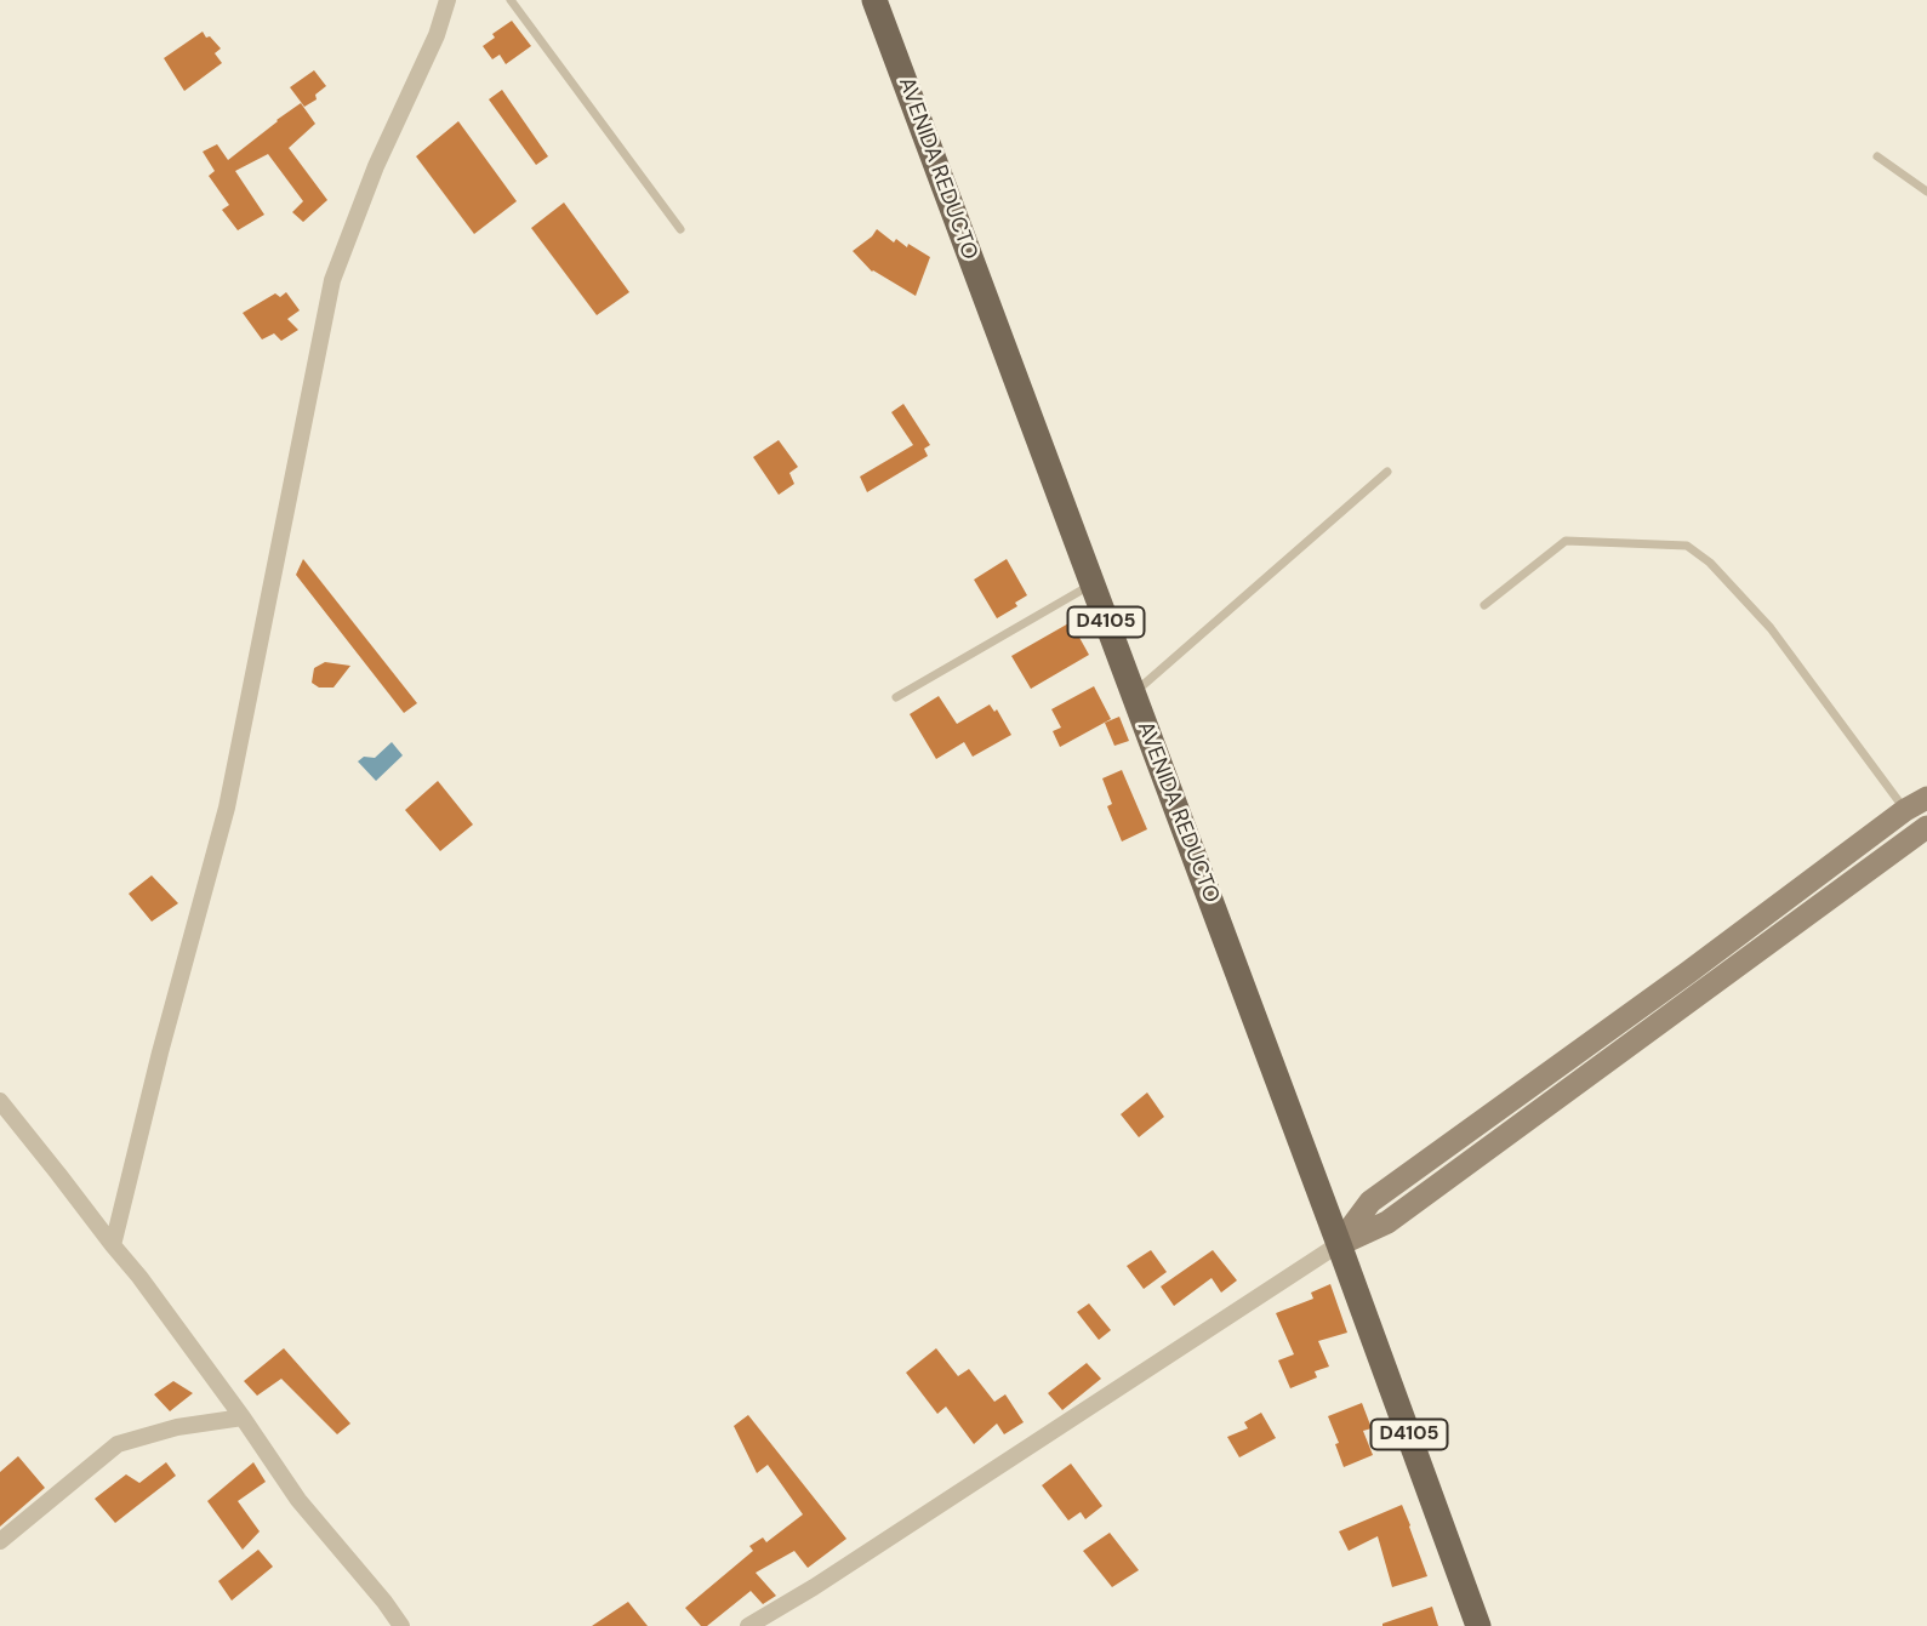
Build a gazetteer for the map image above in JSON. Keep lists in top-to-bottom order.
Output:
{
  "streets": {
    "main road": ["AVENIDA REDUCTO", "D4105"]
  }
}
